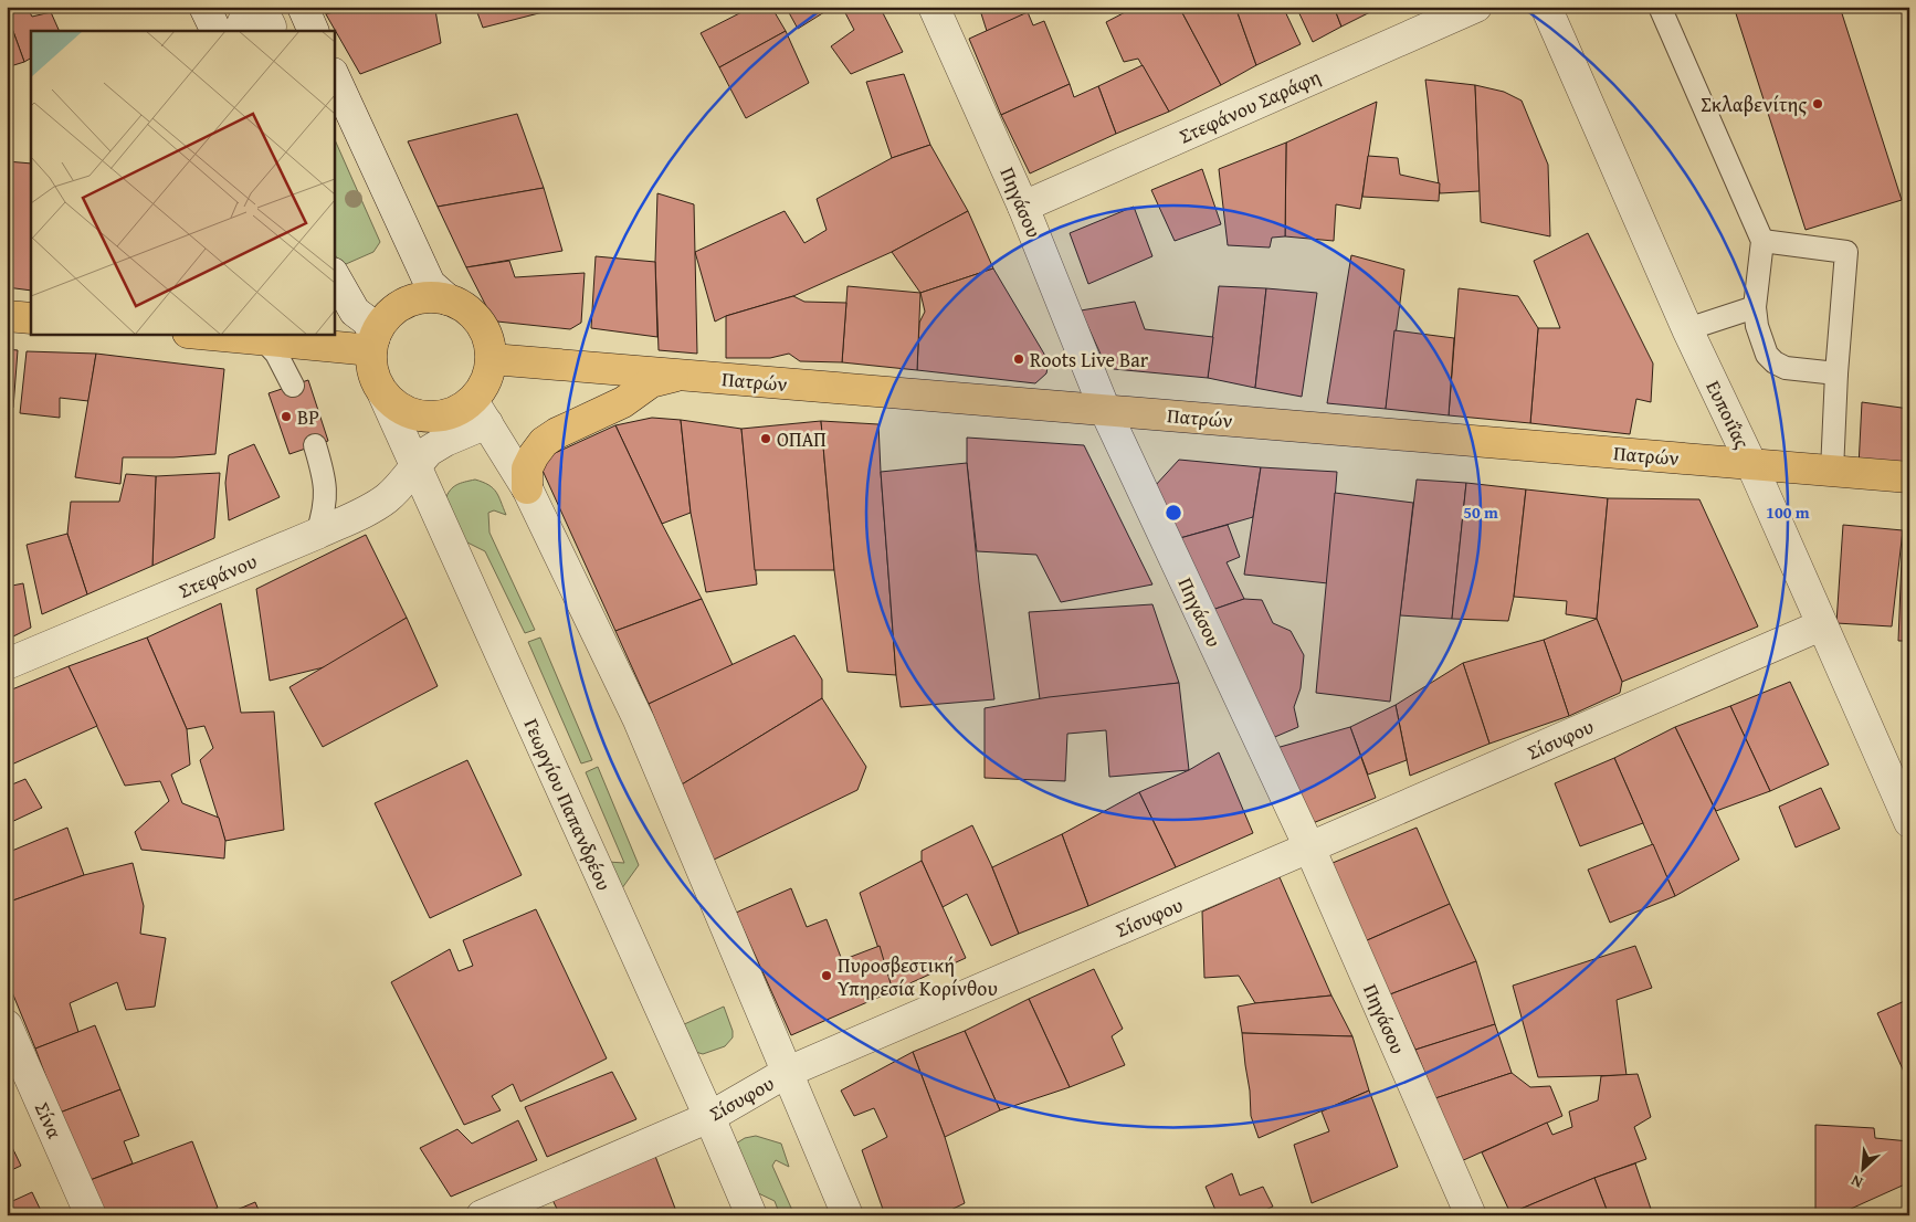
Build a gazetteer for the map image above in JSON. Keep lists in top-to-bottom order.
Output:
{
  "streets": {
    "main road": ["Πατρών"],
    "street": [
      "Στεφάνου Σαράφη",
      "Πηγάσου",
      "Ευποιΐας",
      "Στεφάνου",
      "Σίσυφου",
      "Γεωργίου Παπανδρέου",
      "Σίνα"
    ]
  },
  "crossings": [
    ["Στεφάνου Σαράφη", "Πηγάσου"],
    ["Πηγάσου", "Πατρών"],
    ["Πηγάσου", "Σίσυφου"],
    ["Πατρών", "Ευποιΐας"],
    ["Πατρών", "Στεφάνου"],
    ["Πατρών", "Γεωργίου Παπανδρέου"],
    ["Ευποιΐας", "Σίσυφου"],
    ["Στεφάνου", "Γεωργίου Παπανδρέου"],
    ["Σίσυφου", "Γεωργίου Παπανδρέου"]
  ],
  "places": [
    "Σκλαβενίτης",
    "Roots Live Bar",
    "BP",
    "ΟΠΑΠ",
    "Πυροσβεστική Υπηρεσία Κορίνθου"
  ],
  "north": "bottom left",
  "rings": ["50 m", "100 m"]
}
